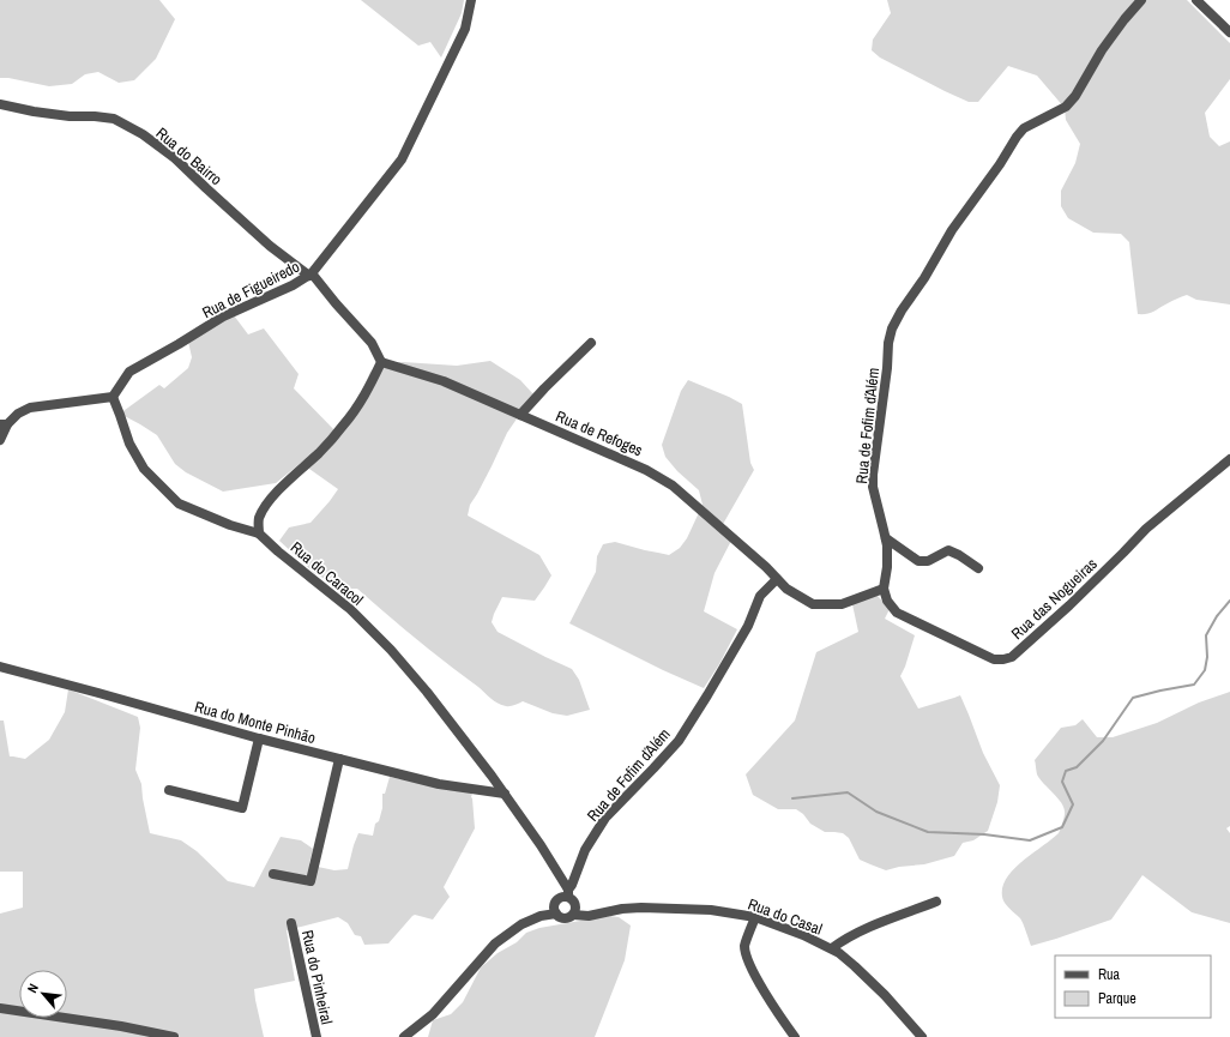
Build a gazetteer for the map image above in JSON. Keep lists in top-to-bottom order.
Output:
{
  "streets": {
    "street": [
      "Rua do Bairro",
      "Rua de Figueiredo",
      "Rua de Fofim d´Além",
      "Rua de Refoges",
      "Rua do Caracol",
      "Rua das Nogueiras",
      "Rua do Monte Pinhão",
      "Rua do Casal",
      "Rua do Pinheiral"
    ]
  },
  "crossings": [
    ["Rua do Bairro", "Rua de Figueiredo"],
    ["Rua de Fofim d´Além", "Rua de Refoges"],
    ["Rua de Fofim d´Além", "Rua do Caracol"],
    ["Rua de Fofim d´Além", "Rua das Nogueiras"],
    ["Rua de Fofim d´Além", "Rua do Casal"],
    ["Rua do Caracol", "Rua do Monte Pinhão"],
    ["Rua do Caracol", "Rua do Casal"]
  ],
  "legend": ["Rua", "Parque"],
  "north": "top left"
}
